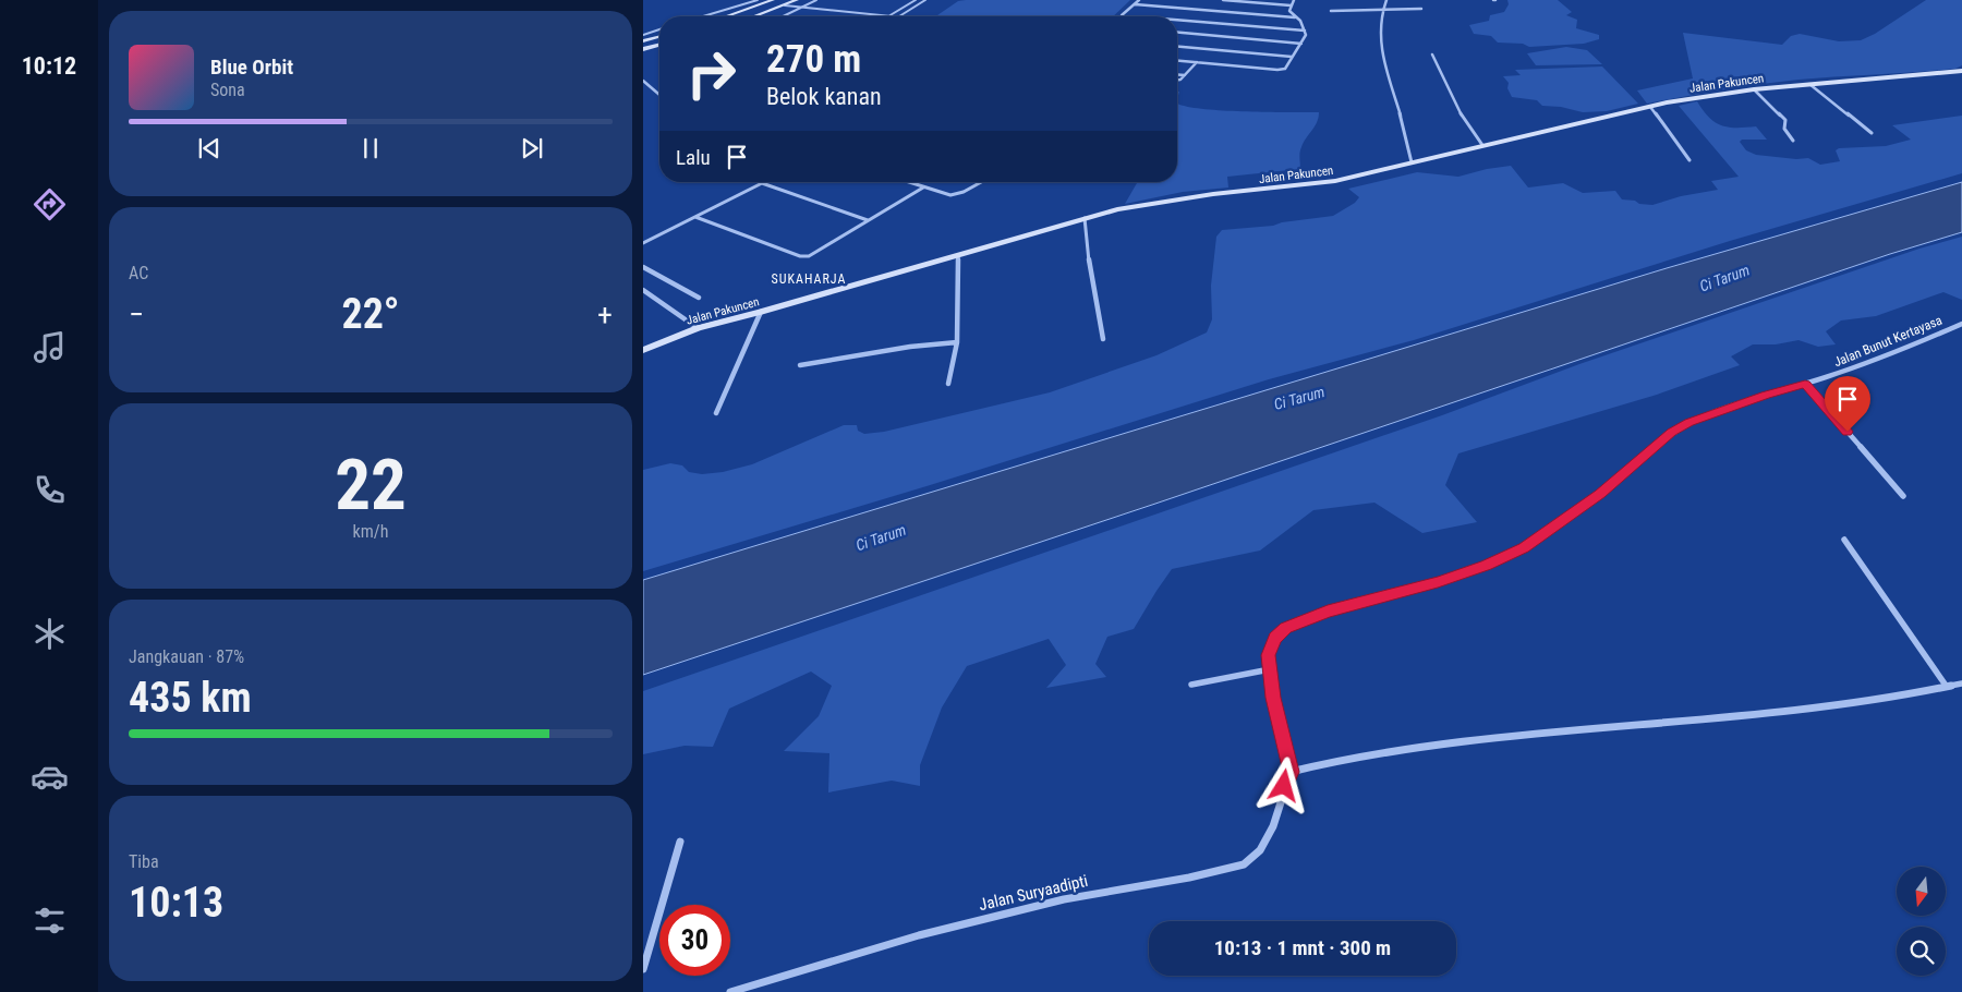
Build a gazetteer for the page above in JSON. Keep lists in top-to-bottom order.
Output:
{
  "streets": {
    "street": ["Jalan Pakuncen", "Jalan Bunut Kertayasa", "Jalan Suryaadipti"]
  },
  "crossings": [
    ["Jalan Bunut Kertayasa", "Jalan Suryaadipti"]
  ],
  "districts": ["SUKAHARJA"],
  "water": ["Ci Tarum"],
  "north": "bottom",
  "page": {
    "tabs": "10:12",
    "turn": ["270 m", "Belok kanan"],
    "song": ["Blue Orbit", "Sona"],
    "then": "Lalu",
    "tile": [
      "AC",
      ["22", "km/h"],
      ["Jangkauan · 87%", "435 km"],
      ["Tiba", "10:13"]
    ],
    "heat": ["−", "22°", "+"],
    "limit": "30",
    "trip": "10:13 · 1 mnt · 300 m"
  }
}
